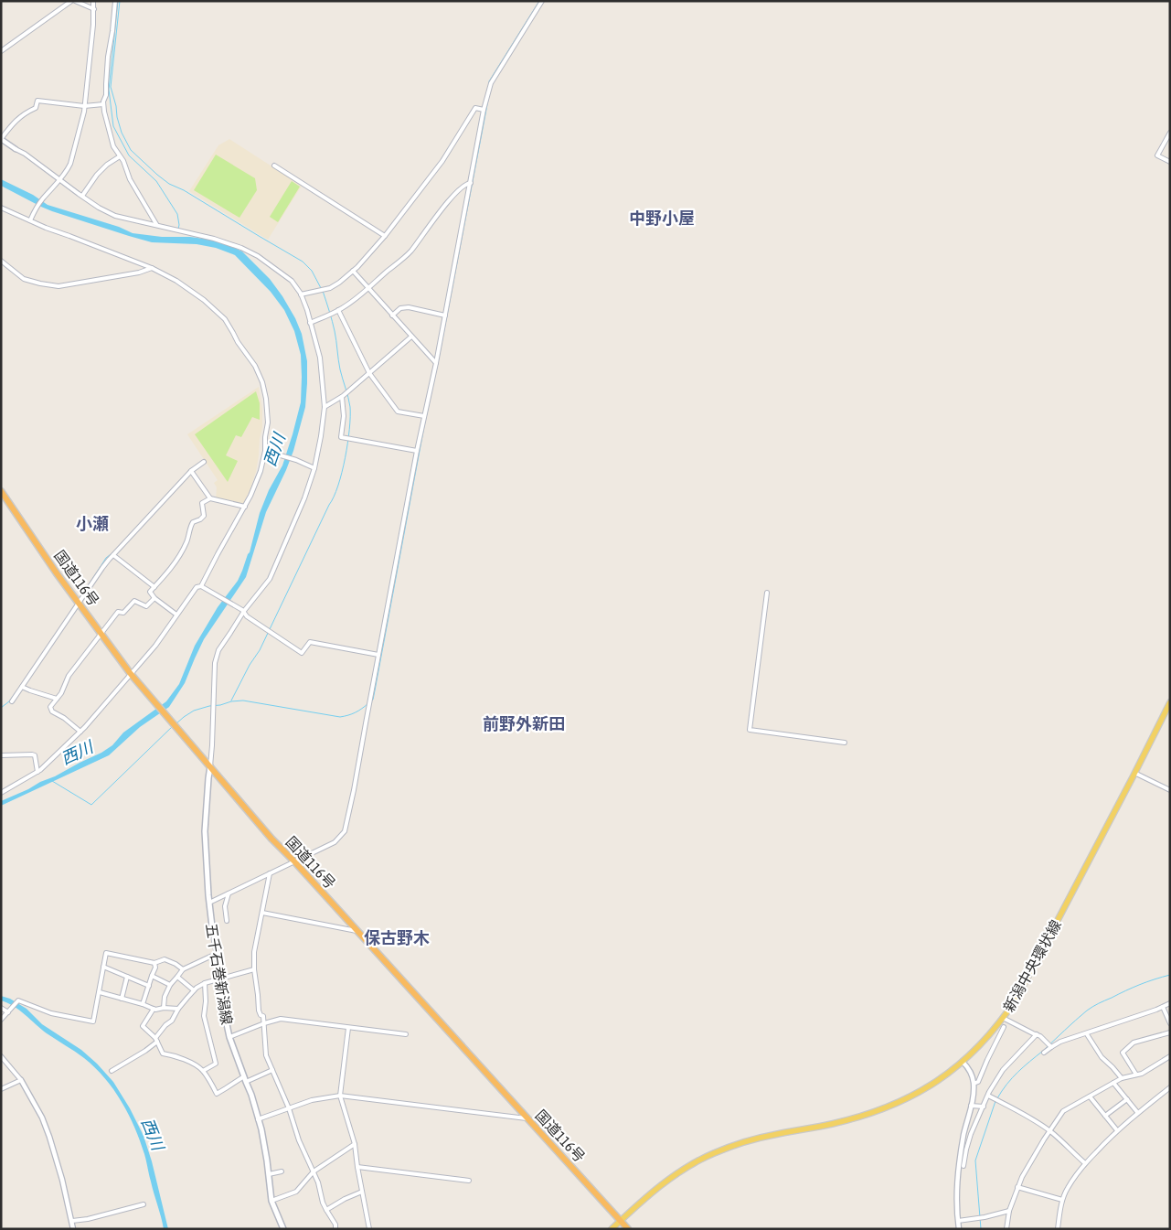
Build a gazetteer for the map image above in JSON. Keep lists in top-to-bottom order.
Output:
{
  "streets": {
    "highway": ["国道116号"],
    "main road": ["新潟中央環状線", "五千石巻新潟線"]
  },
  "crossings": [
    ["国道116号", "新潟中央環状線"],
    ["国道116号", "五千石巻新潟線"]
  ],
  "districts": [
    "中野小屋",
    "小瀬",
    "前野外新田",
    "保古野木"
  ],
  "water": ["西川"]
}
